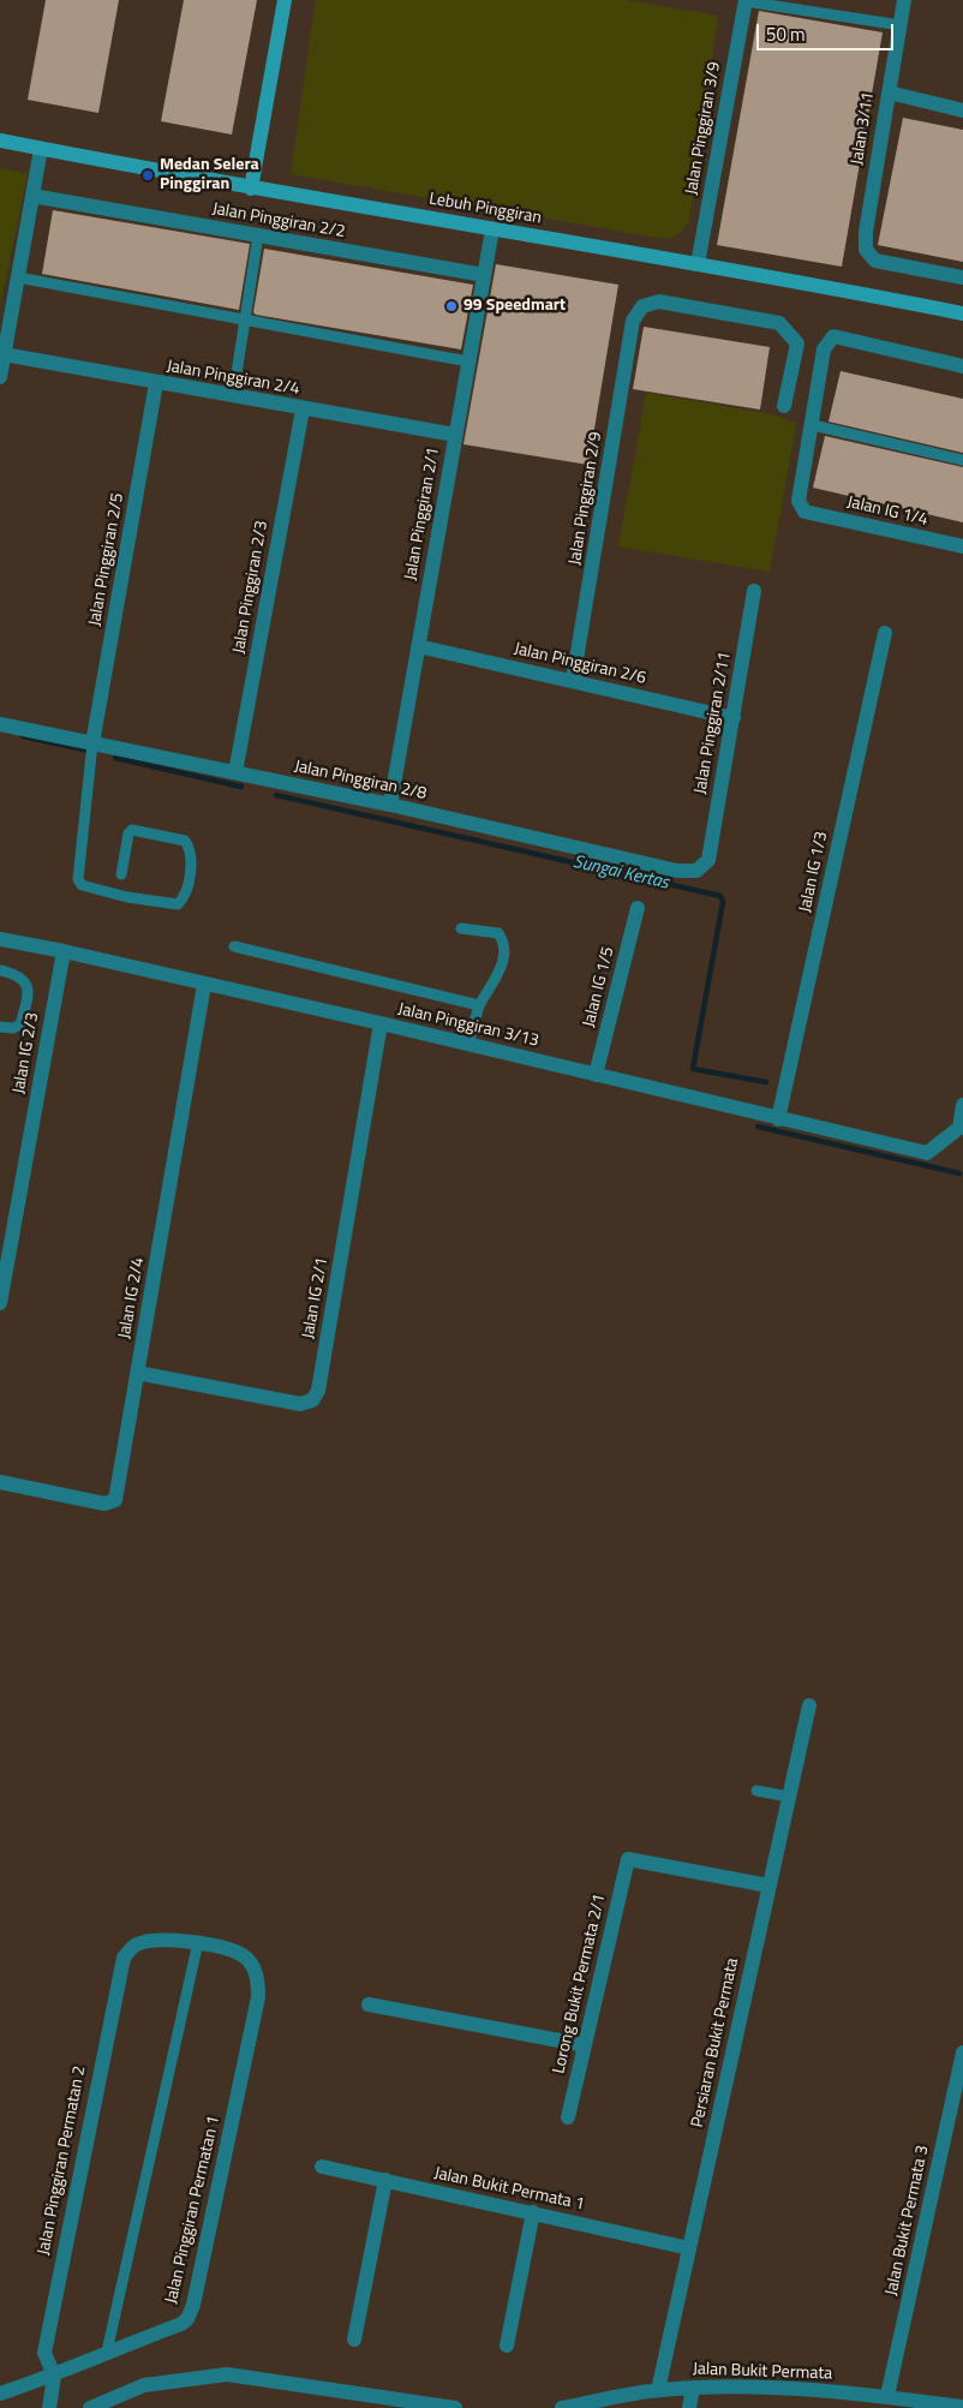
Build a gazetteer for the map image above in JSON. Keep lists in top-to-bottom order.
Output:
{
  "streets": {
    "street": [
      "Jalan Pinggiran 3/9",
      "Jalan 3/11",
      "Lebuh Pinggiran",
      "Jalan Pinggiran 2/2",
      "Jalan Pinggiran 2/4",
      "Jalan Pinggiran 2/9",
      "Jalan IG 1/4",
      "Jalan Pinggiran 2/1",
      "Jalan Pinggiran 2/5",
      "Jalan Pinggiran 2/3",
      "Jalan Pinggiran 2/6",
      "Jalan Pinggiran 2/11",
      "Jalan Pinggiran 2/8",
      "Jalan IG 1/3",
      "Jalan IG 1/5",
      "Jalan Pinggiran 3/13",
      "Jalan IG 2/3",
      "Jalan IG 2/4",
      "Jalan IG 2/1",
      "Lorong Bukit Permata 2/1",
      "Persiaran Bukit Permata",
      "Jalan Pinggiran Permatan 2",
      "Jalan Bukit Permata 1",
      "Jalan Pinggiran Permatan 1",
      "Jalan Bukit Permata 3",
      "Jalan Bukit Permata"
    ]
  },
  "crossings": [
    ["Jalan Pinggiran 3/9", "Lebuh Pinggiran"],
    ["Lebuh Pinggiran", "Jalan Pinggiran 2/1"],
    ["Jalan Pinggiran 2/2", "Jalan Pinggiran 2/1"],
    ["Jalan Pinggiran 2/4", "Jalan Pinggiran 2/1"],
    ["Jalan Pinggiran 2/4", "Jalan Pinggiran 2/5"],
    ["Jalan Pinggiran 2/4", "Jalan Pinggiran 2/3"],
    ["Jalan Pinggiran 2/9", "Jalan Pinggiran 2/6"],
    ["Jalan Pinggiran 2/1", "Jalan Pinggiran 2/6"],
    ["Jalan Pinggiran 2/1", "Jalan Pinggiran 2/8"],
    ["Jalan Pinggiran 2/5", "Jalan Pinggiran 2/8"],
    ["Jalan Pinggiran 2/3", "Jalan Pinggiran 2/8"],
    ["Jalan Pinggiran 2/6", "Jalan Pinggiran 2/11"],
    ["Jalan Pinggiran 2/11", "Jalan Pinggiran 2/8"],
    ["Jalan IG 1/3", "Jalan Pinggiran 3/13"],
    ["Jalan IG 1/5", "Jalan Pinggiran 3/13"],
    ["Jalan Pinggiran 3/13", "Jalan IG 2/3"],
    ["Jalan Pinggiran 3/13", "Jalan IG 2/4"],
    ["Jalan Pinggiran 3/13", "Jalan IG 2/1"],
    ["Jalan IG 2/4", "Jalan IG 2/1"],
    ["Lorong Bukit Permata 2/1", "Persiaran Bukit Permata"],
    ["Persiaran Bukit Permata", "Jalan Bukit Permata 1"],
    ["Persiaran Bukit Permata", "Jalan Bukit Permata"],
    ["Jalan Pinggiran Permatan 2", "Jalan Pinggiran Permatan 1"],
    ["Jalan Bukit Permata 3", "Jalan Bukit Permata"]
  ],
  "water": ["Sungai Kertas"],
  "places": ["Medan Selera Pinggiran", "99 Speedmart"],
  "scale_bar": "50 m"
}
